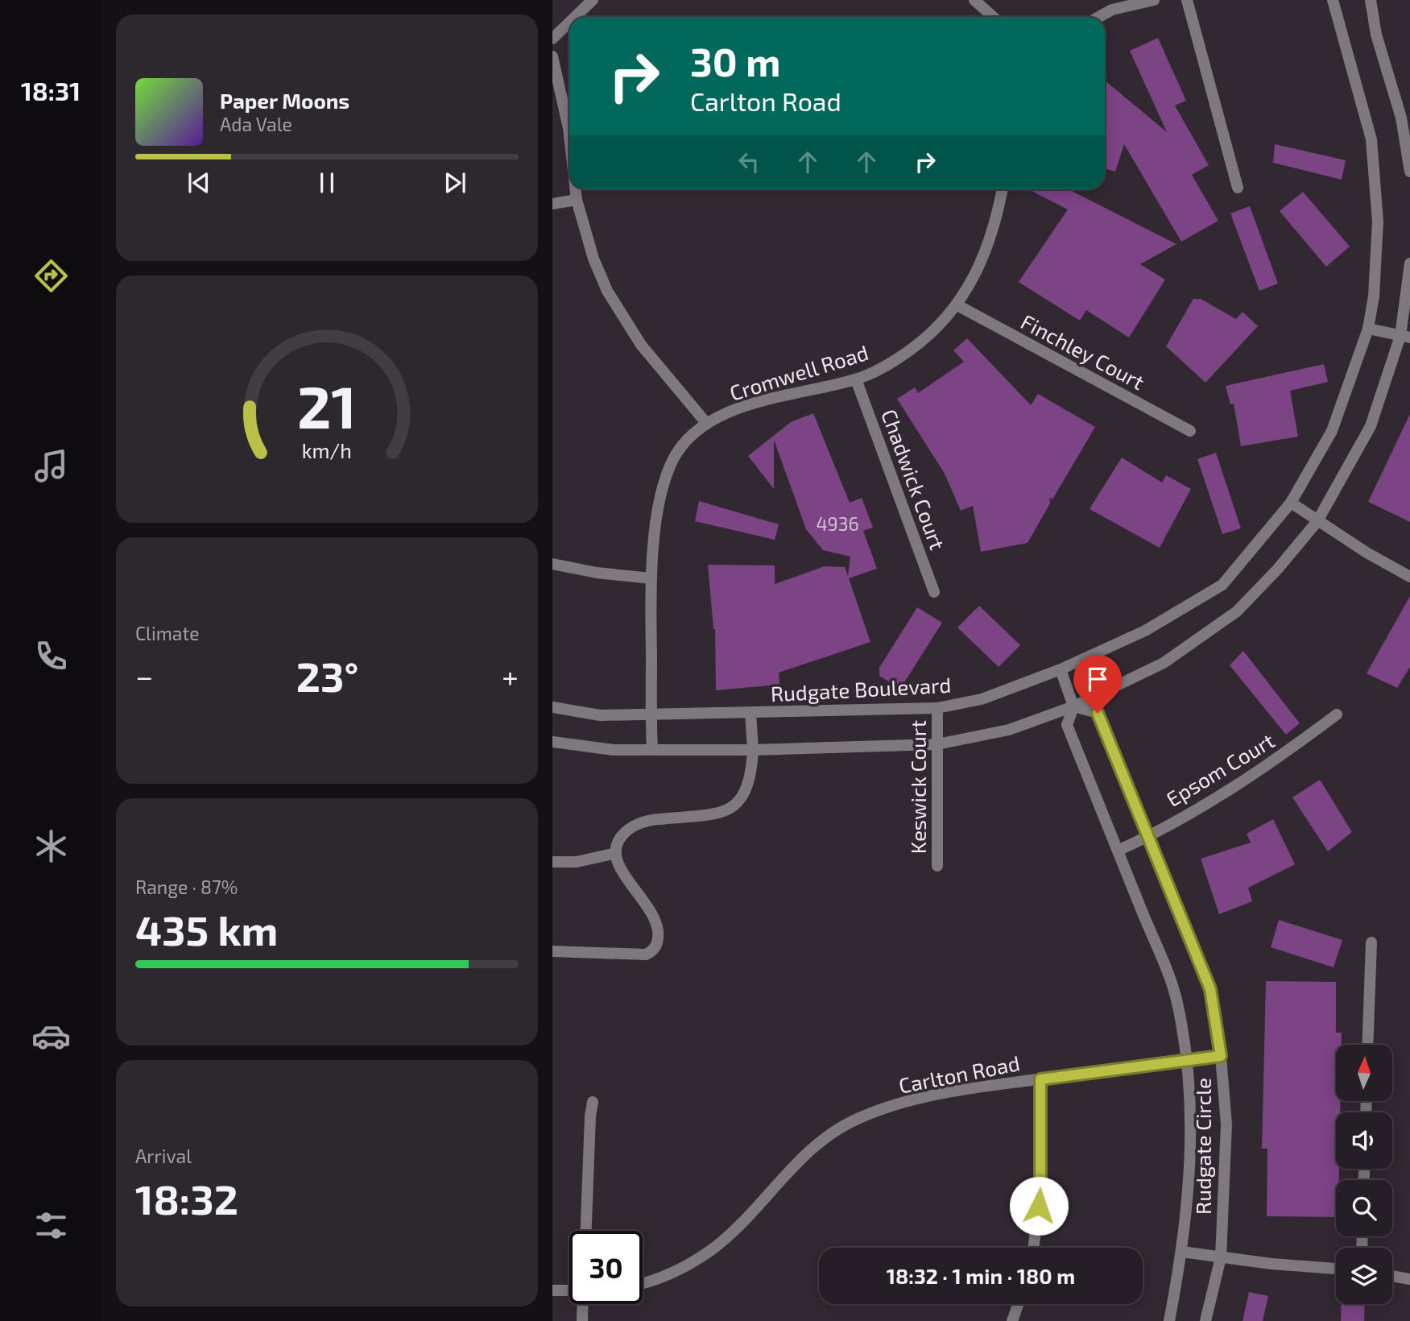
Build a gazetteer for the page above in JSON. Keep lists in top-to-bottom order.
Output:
{
  "streets": {
    "street": [
      "Finchley Court",
      "Cromwell Road",
      "Chadwick Court",
      "Rudgate Boulevard",
      "Epsom Court",
      "Keswick Court",
      "Carlton Road",
      "Rudgate Circle"
    ]
  },
  "crossings": [
    ["Finchley Court", "Cromwell Road"],
    ["Cromwell Road", "Chadwick Court"],
    ["Cromwell Road", "Rudgate Boulevard"],
    ["Rudgate Boulevard", "Keswick Court"],
    ["Rudgate Boulevard", "Rudgate Circle"],
    ["Epsom Court", "Rudgate Circle"],
    ["Carlton Road", "Rudgate Circle"]
  ],
  "house_numbers": ["4936"],
  "north": "top",
  "page": {
    "tabs": "18:31",
    "turn": ["30 m", "Carlton Road"],
    "song": ["Paper Moons", "Ada Vale"],
    "tile": [
      "Climate",
      ["Range · 87%", "435 km"],
      ["Arrival", "18:32"]
    ],
    "heat": ["−", "23°", "+"],
    "limit": "30",
    "trip": "18:32 · 1 min · 180 m",
    "gauge": ["21", "km/h"]
  }
}
